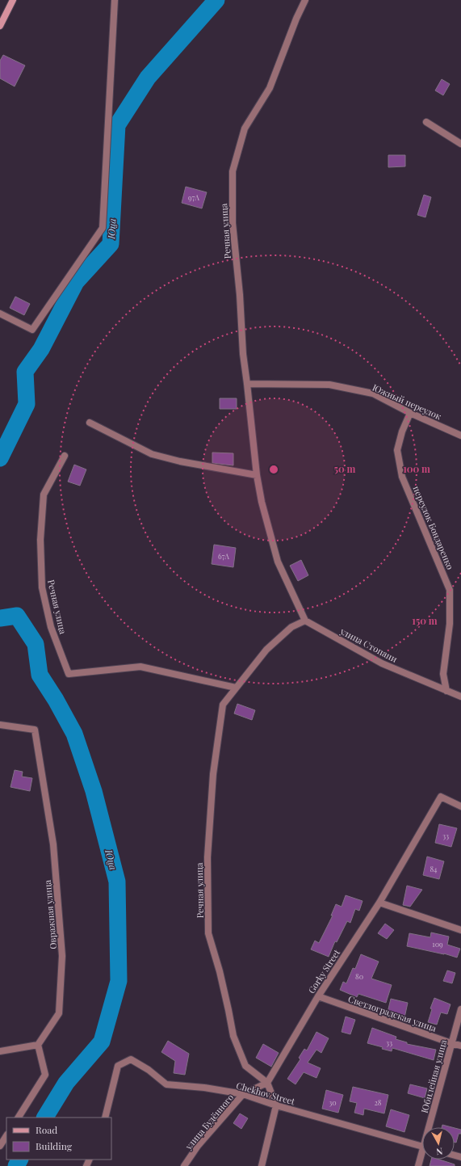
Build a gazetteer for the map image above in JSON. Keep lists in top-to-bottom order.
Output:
{
  "streets": {
    "street": [
      "Речная улица",
      "Южный переулок",
      "переулок Бондаренко",
      "улица Стопани",
      "Овражная улица",
      "Gorky Street",
      "Светлоградская улица",
      "Юбилейная улица",
      "Chekhov Street",
      "улица Будённого"
    ]
  },
  "crossings": [
    ["Речная улица", "Южный переулок"],
    ["Речная улица", "улица Стопани"],
    ["Речная улица", "Gorky Street"],
    ["Речная улица", "улица Будённого"],
    ["Южный переулок", "переулок Бондаренко"],
    ["переулок Бондаренко", "улица Стопани"],
    ["Gorky Street", "Светлоградская улица"],
    ["Gorky Street", "улица Будённого"],
    ["Светлоградская улица", "Юбилейная улица"],
    ["Chekhov Street", "улица Будённого"]
  ],
  "water": ["Юца"],
  "house_numbers": [
    "97А",
    "67А",
    "33",
    "84",
    "109",
    "80",
    "33",
    "30",
    "28"
  ],
  "legend": ["Road", "Building"],
  "north": "bottom",
  "rings": ["50 m", "100 m", "150 m"]
}
